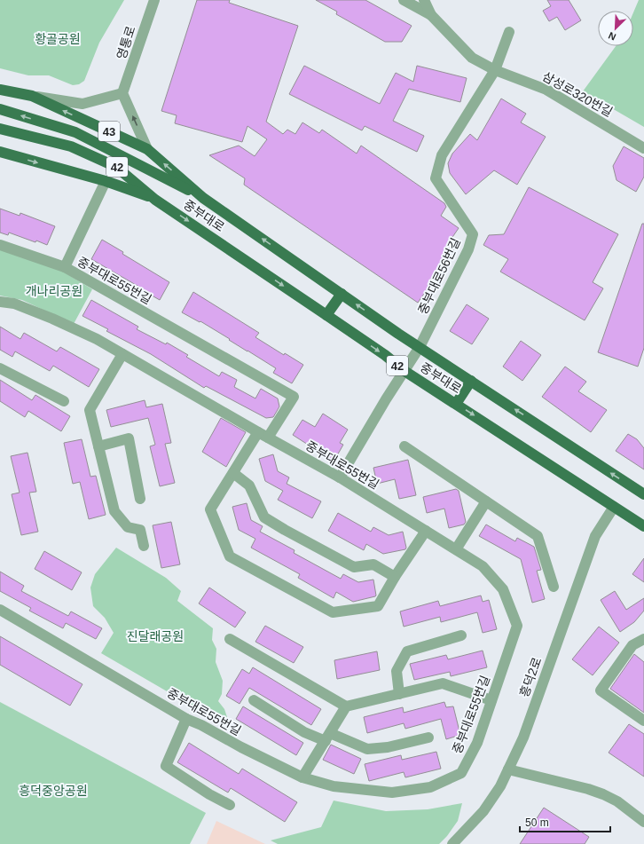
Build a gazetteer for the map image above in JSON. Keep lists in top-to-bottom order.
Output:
{
  "streets": {
    "main road": ["43", "42", "중부대로"],
    "street": [
      "영통로",
      "삼성로320번길",
      "중부대로56번길",
      "중부대로55번길",
      "흥덕2로"
    ]
  },
  "crossings": [
    ["삼성로320번길", "중부대로56번길"],
    ["중부대로", "중부대로56번길"],
    ["중부대로", "중부대로55번길"],
    ["중부대로", "흥덕2로"]
  ],
  "parks": [
    "황골공원",
    "개나리공원",
    "진달래공원",
    "흥덕중앙공원"
  ],
  "scale_bar": "50 m",
  "north": "bottom left"
}
